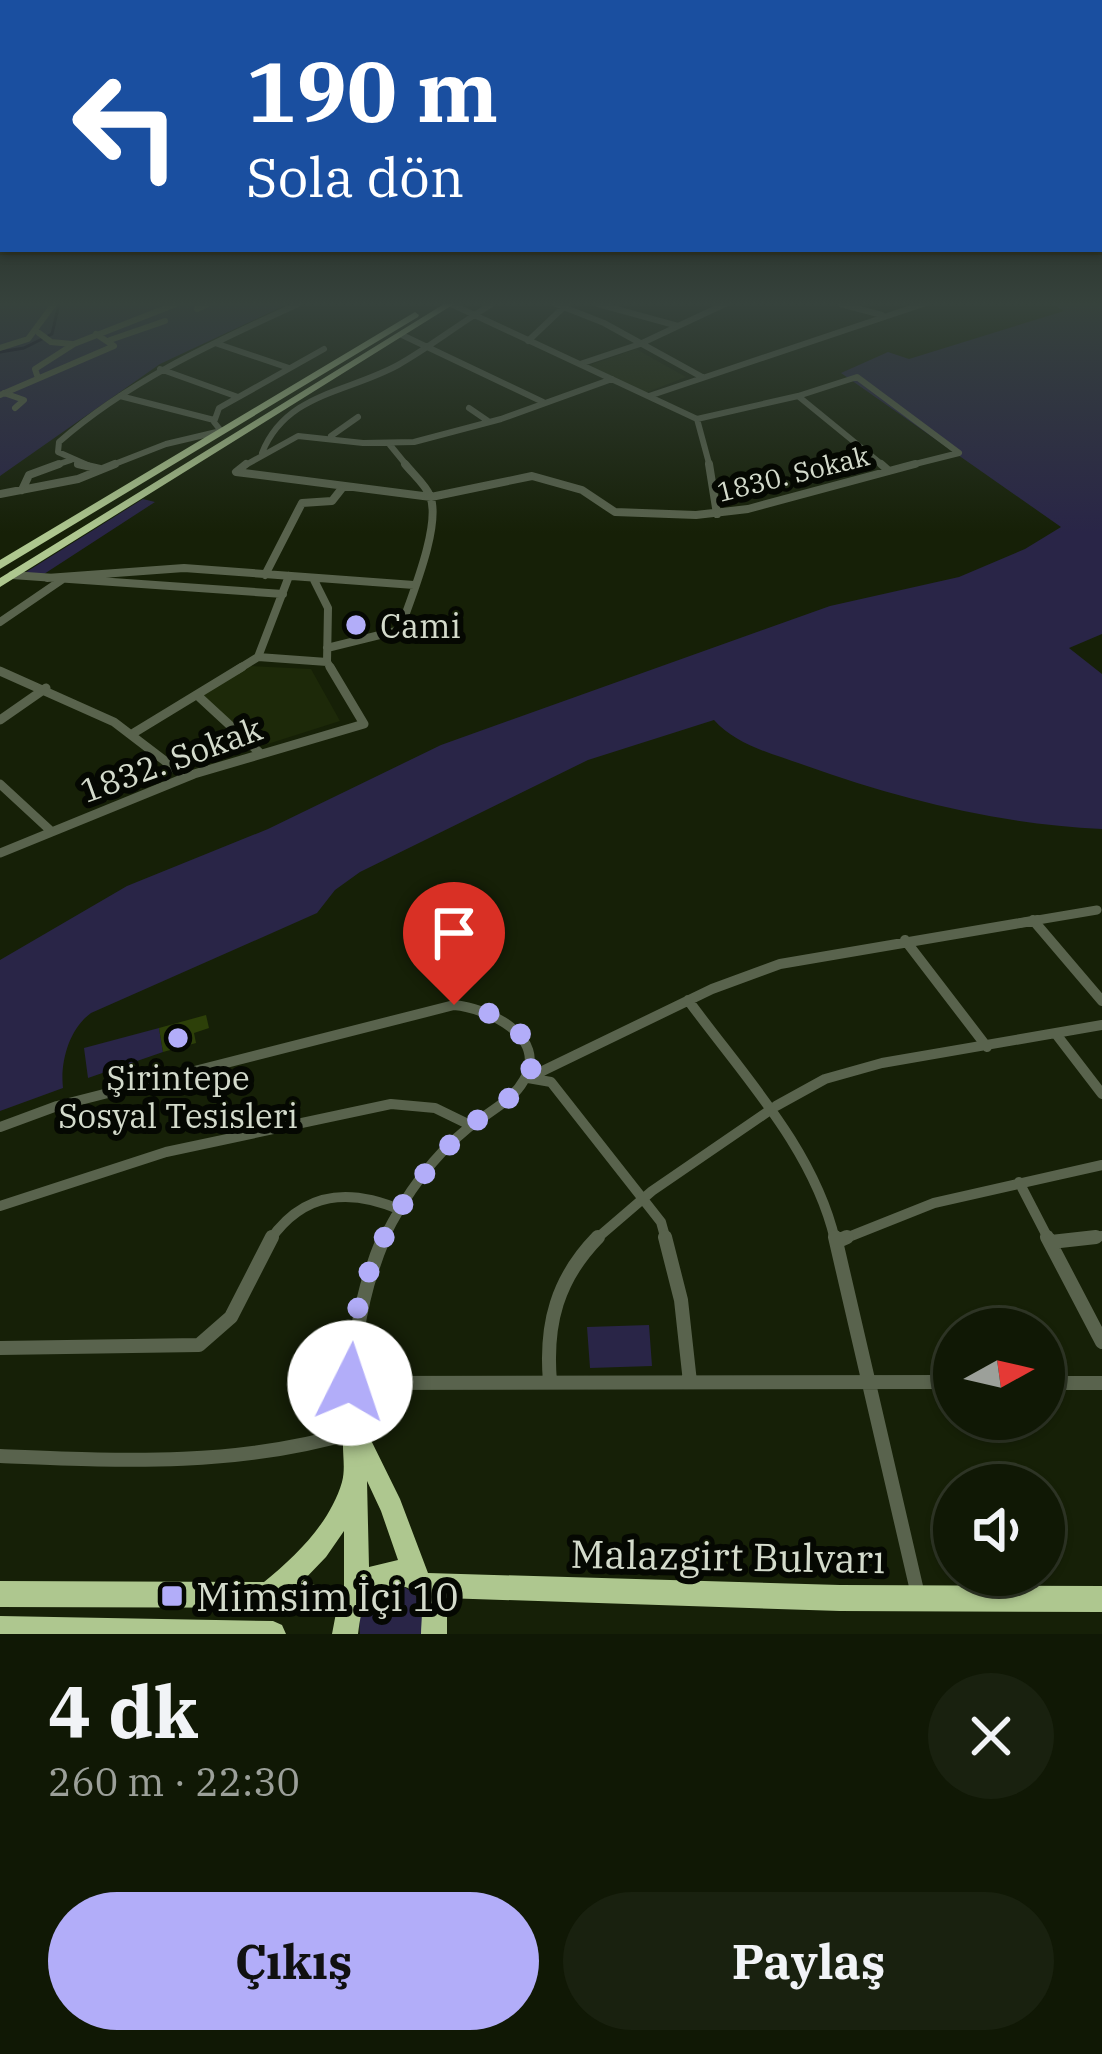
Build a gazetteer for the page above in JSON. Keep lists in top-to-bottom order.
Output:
{
  "streets": {
    "highway": ["Malazgirt Bulvarı"],
    "street": ["1830. Sokak", "1832. Sokak"]
  },
  "places": {
    "other": ["Cami", "Şirintepe Sosyal Tesisleri"],
    "transit": ["Mimsim İçi 10"]
  },
  "north": "right",
  "page": {
    "turn": ["190 m", "Sola dön"],
    "heading": ["4 dk", "260 m · 22:30"],
    "buttons": ["Çıkış", "Paylaş"]
  }
}
